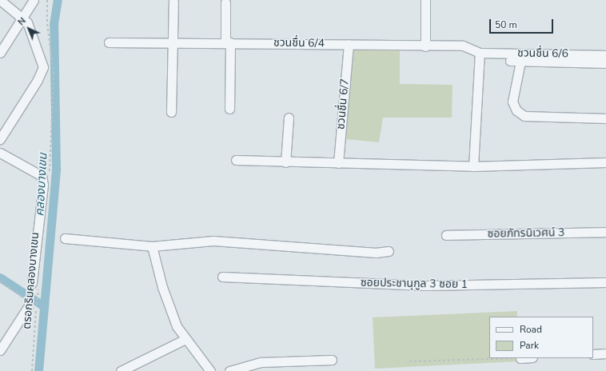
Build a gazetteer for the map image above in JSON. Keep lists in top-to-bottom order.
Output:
{
  "streets": {
    "street": [
      "ชวนชื่น 6/4",
      "ชวนชื่น 6/6",
      "ชวนชื่น 6/7",
      "ซอยภัทรนิเวศน์ 3",
      "ซอยประชานุกูล 3 ซอย 1"
    ],
    "path": ["ตรอกริมคลองบางเขน"]
  },
  "crossings": [
    ["ชวนชื่น 6/4", "ชวนชื่น 6/6"],
    ["ชวนชื่น 6/4", "ชวนชื่น 6/7"]
  ],
  "water": ["คลองบางเขน"],
  "legend": ["Road", "Park"],
  "scale_bar": "50 m",
  "north": "top left"
}
